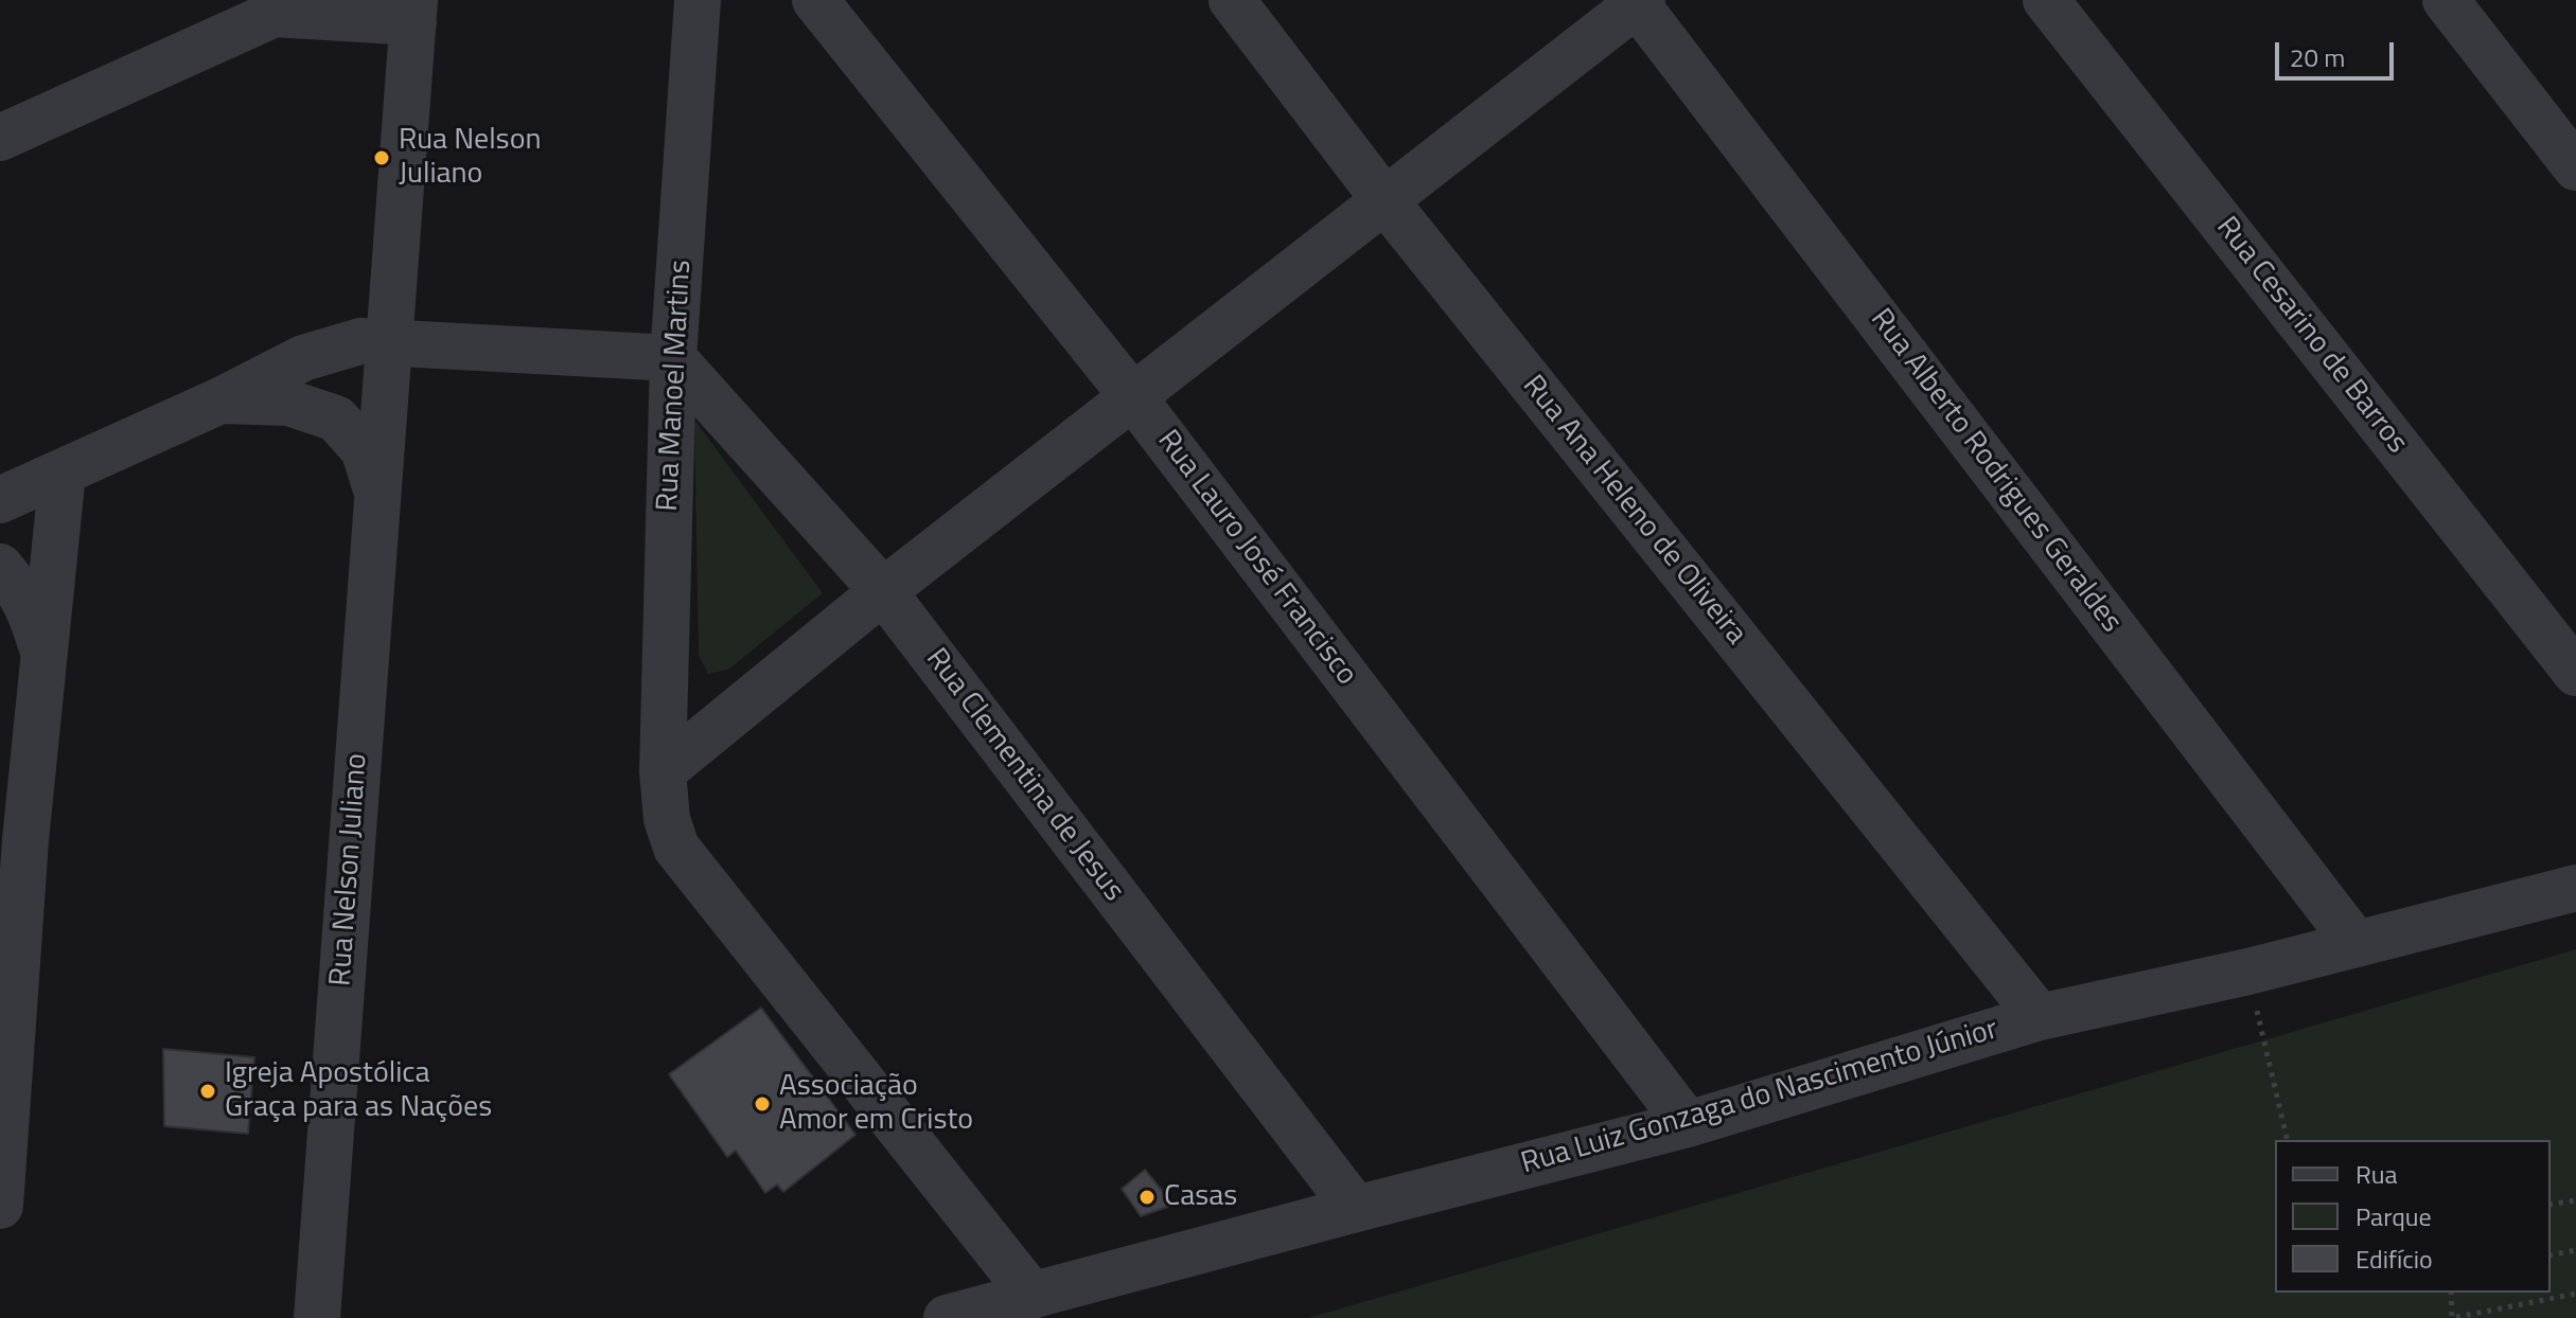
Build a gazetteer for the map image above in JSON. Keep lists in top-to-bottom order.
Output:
{
  "streets": {
    "street": [
      "Rua Cesarino de Barros",
      "Rua Manoel Martins",
      "Rua Alberto Rodrigues Geraldes",
      "Rua Ana Heleno de Oliveira",
      "Rua Lauro José Francisco",
      "Rua Clementina de Jesus",
      "Rua Nelson Juliano",
      "Rua Luiz Gonzaga do Nascimento Júnior"
    ]
  },
  "crossings": [
    ["Rua Manoel Martins", "Rua Clementina de Jesus"],
    ["Rua Manoel Martins", "Rua Luiz Gonzaga do Nascimento Júnior"],
    ["Rua Alberto Rodrigues Geraldes", "Rua Luiz Gonzaga do Nascimento Júnior"],
    ["Rua Ana Heleno de Oliveira", "Rua Luiz Gonzaga do Nascimento Júnior"],
    ["Rua Lauro José Francisco", "Rua Luiz Gonzaga do Nascimento Júnior"],
    ["Rua Clementina de Jesus", "Rua Luiz Gonzaga do Nascimento Júnior"]
  ],
  "places": [
    "Rua Nelson Juliano",
    "Igreja Apostólica Graça para as Nações",
    "Associação Amor em Cristo",
    "Casas"
  ],
  "legend": ["Rua", "Parque", "Edifício"],
  "scale_bar": "20 m"
}
